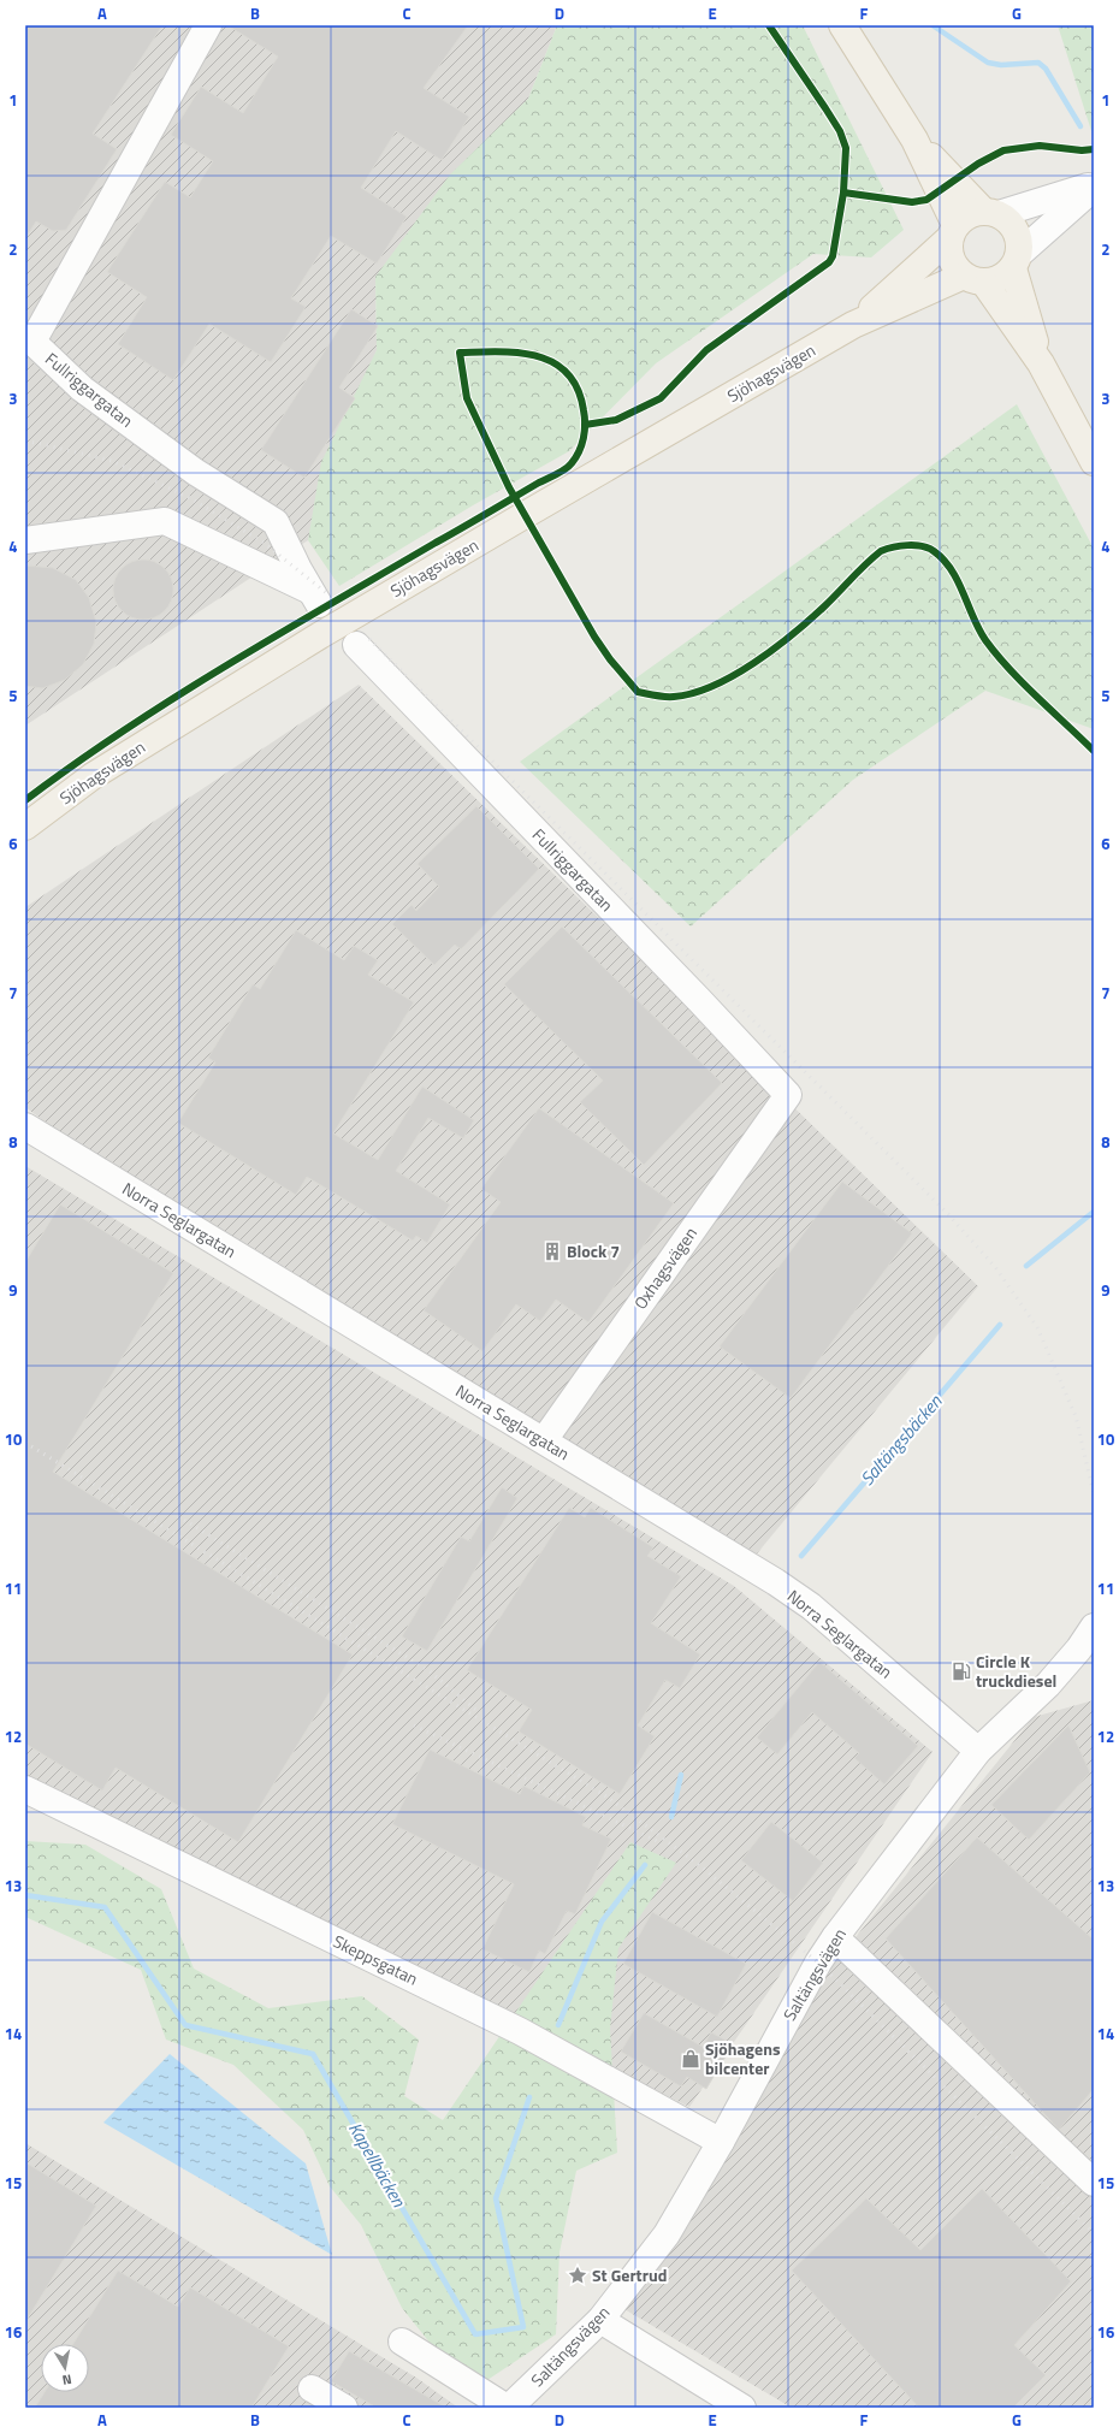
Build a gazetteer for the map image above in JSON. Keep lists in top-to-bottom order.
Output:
{
  "streets": {
    "main road": ["Sjöhagsvägen"],
    "street": [
      "Fullriggargatan",
      "Norra Seglargatan",
      "Oxhagsvägen",
      "Skeppsgatan",
      "Saltängsvägen"
    ]
  },
  "crossings": [
    ["Fullriggargatan", "Oxhagsvägen"],
    ["Norra Seglargatan", "Oxhagsvägen"],
    ["Norra Seglargatan", "Saltängsvägen"],
    ["Skeppsgatan", "Saltängsvägen"]
  ],
  "water": ["Saltängsbäcken", "Kapellbäcken"],
  "places": {
    "building": ["Block 7"],
    "fuel station": ["Circle K truckdiesel"],
    "shop": ["Sjöhagens bilcenter"],
    "place": ["St Gertrud"]
  },
  "north": "bottom",
  "grid": {
    "columns": [
      "A",
      "B",
      "C",
      "D",
      "E",
      "F",
      "G"
    ],
    "rows": [
      "1",
      "2",
      "3",
      "4",
      "5",
      "6",
      "7",
      "8",
      "9",
      "10",
      "11",
      "12",
      "13",
      "14",
      "15",
      "16"
    ]
  }
}
